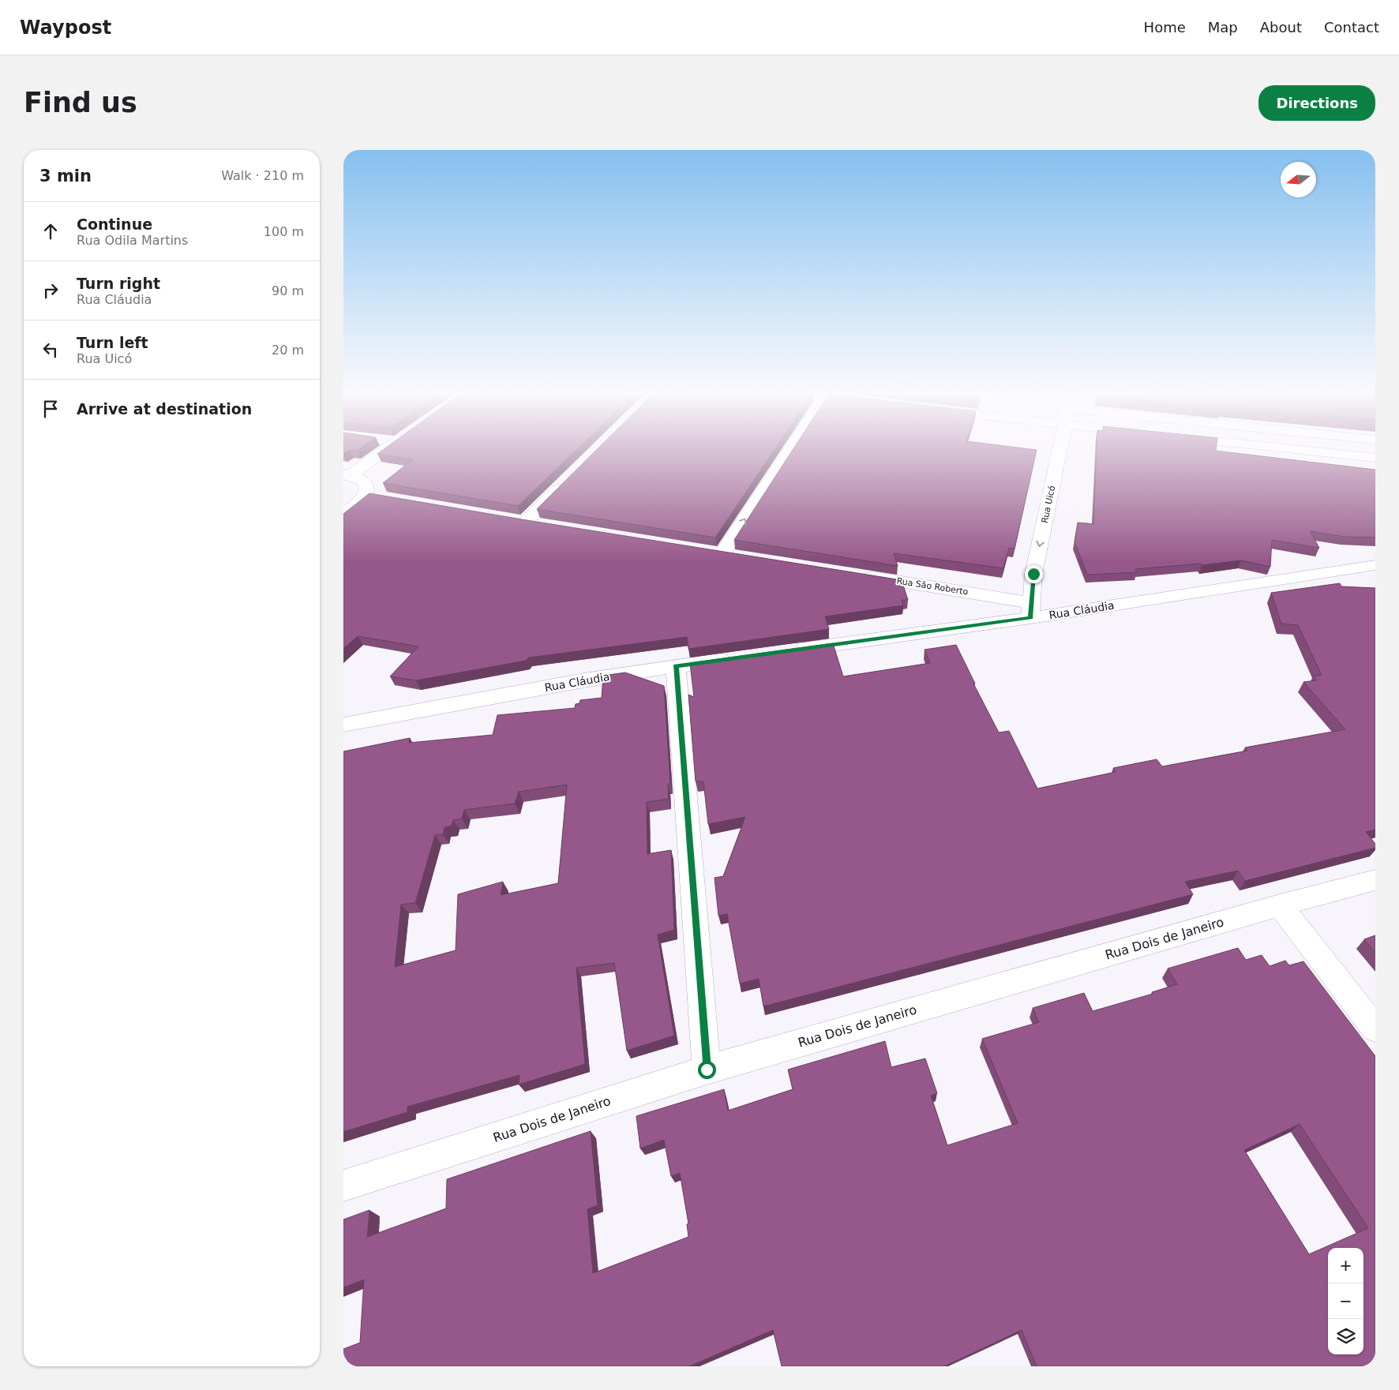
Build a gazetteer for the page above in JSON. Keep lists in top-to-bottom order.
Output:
{
  "streets": {
    "street": [
      "Rua Uicó",
      "Rua São Roberto",
      "Rua Cláudia",
      "Rua Dois de Janeiro"
    ]
  },
  "crossings": [
    ["Rua Uicó", "Rua São Roberto"],
    ["Rua Uicó", "Rua Cláudia"],
    ["Rua São Roberto", "Rua Cláudia"]
  ],
  "one_way": ["Rua Uicó"],
  "north": "left",
  "page": {
    "header": "Waypost",
    "nav": [
      "Home",
      "Map",
      "About",
      "Contact"
    ],
    "buttons": "Directions",
    "title": "Find us",
    "heading": ["3 min", "Walk · 210 m"],
    "list": [
      ["Continue", "Rua Odila Martins", "100 m"],
      ["Turn right", "Rua Cláudia", "90 m"],
      ["Turn left", "Rua Uicó", "20 m"],
      "Arrive at destination"
    ],
    "map_buttons": ["+", "−"]
  }
}
